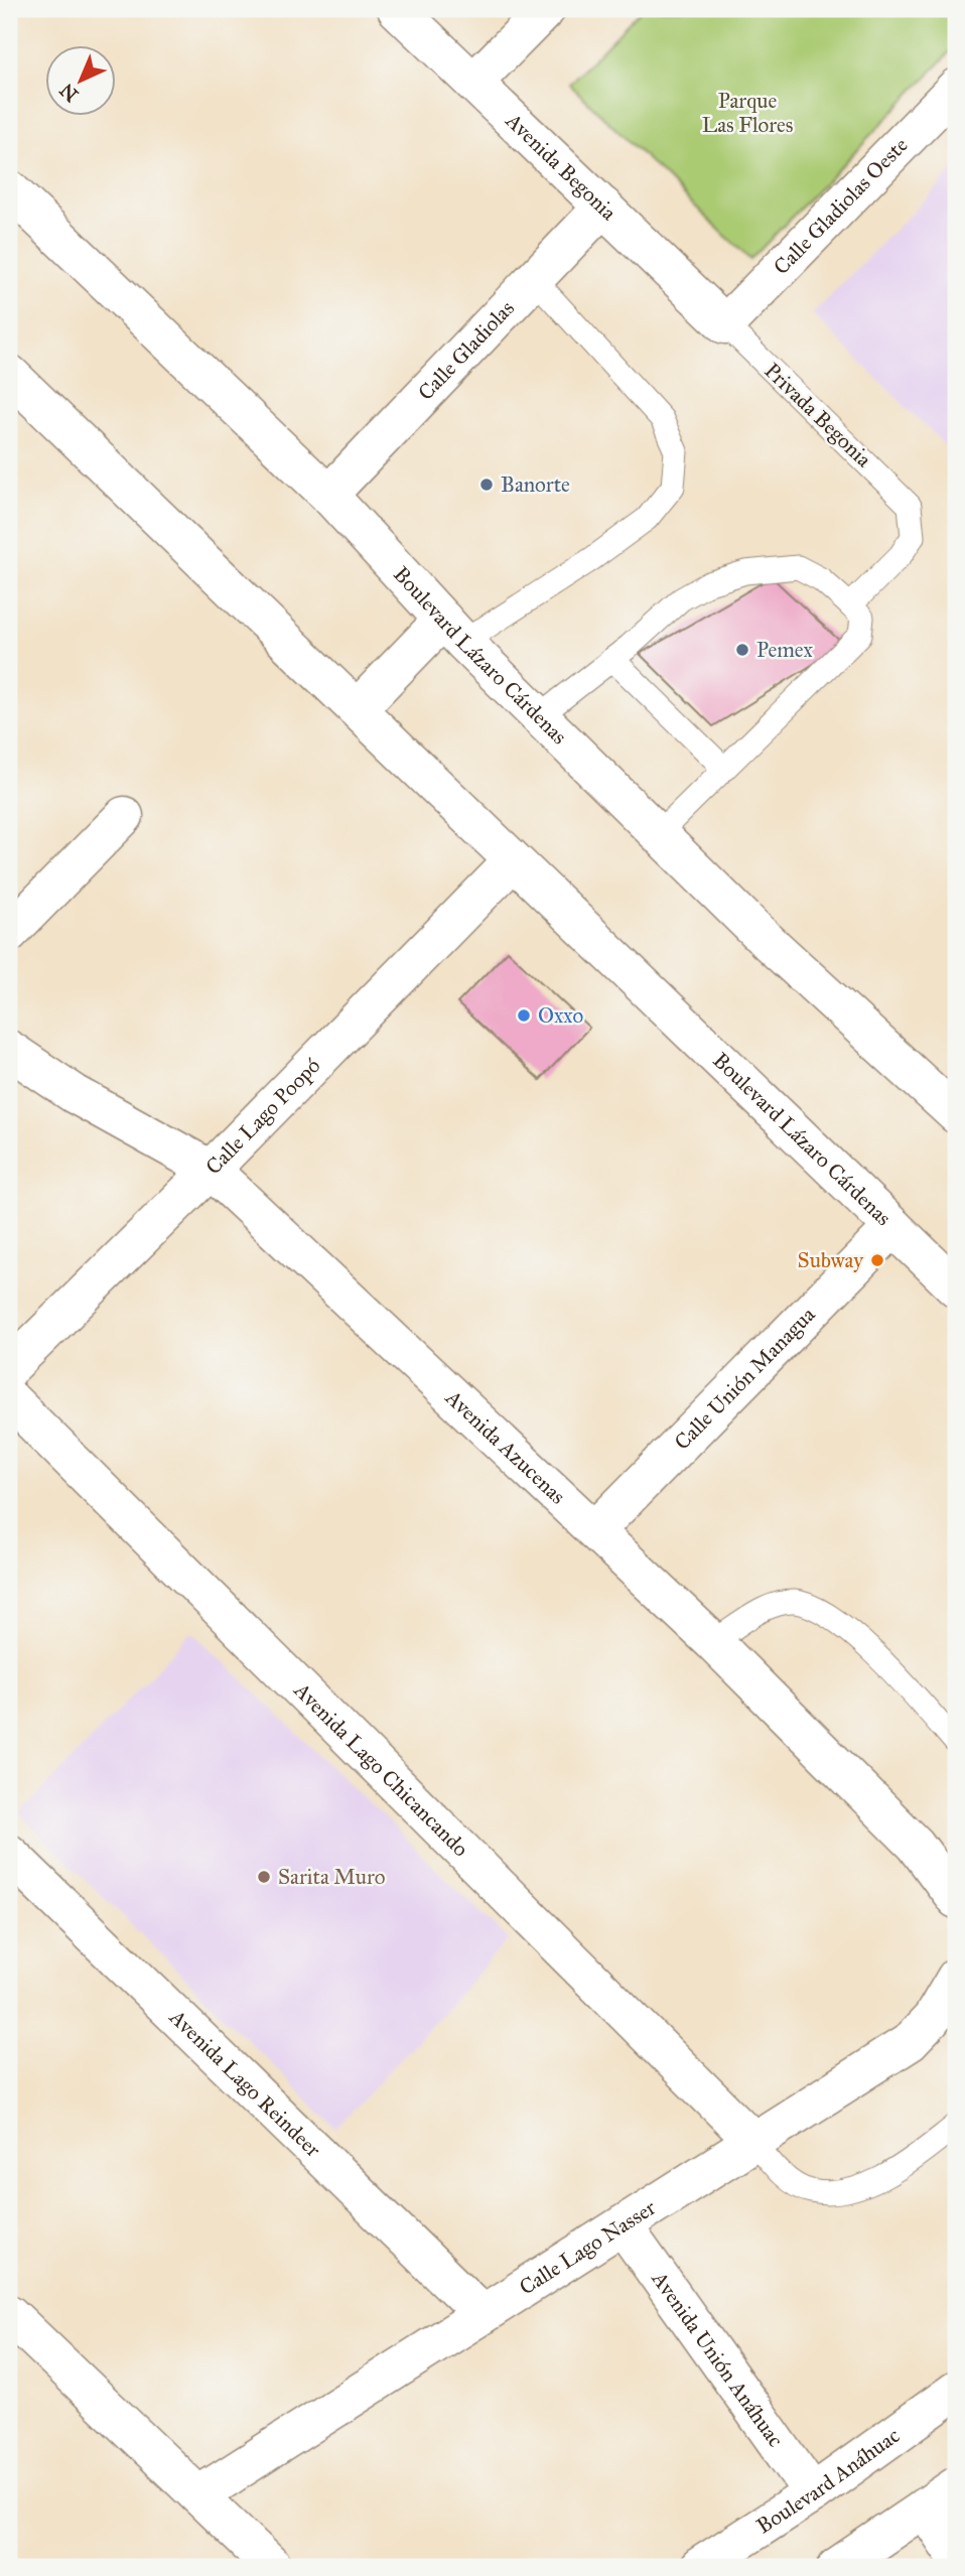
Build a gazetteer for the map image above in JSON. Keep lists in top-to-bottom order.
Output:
{
  "streets": {
    "main road": [
      "Avenida Begonia",
      "Calle Gladiolas Oeste",
      "Calle Gladiolas",
      "Boulevard Lázaro Cárdenas",
      "Calle Lago Poopó",
      "Calle Unión Managua",
      "Avenida Azucenas",
      "Avenida Lago Chicancando",
      "Avenida Lago Reindeer",
      "Calle Lago Nasser",
      "Avenida Unión Anáhuac",
      "Boulevard Anáhuac"
    ],
    "lane": ["Privada Begonia"]
  },
  "crossings": [
    ["Avenida Begonia", "Calle Gladiolas Oeste"],
    ["Avenida Begonia", "Calle Gladiolas"],
    ["Avenida Begonia", "Privada Begonia"],
    ["Calle Gladiolas Oeste", "Privada Begonia"],
    ["Calle Gladiolas", "Boulevard Lázaro Cárdenas"],
    ["Boulevard Lázaro Cárdenas", "Calle Lago Poopó"],
    ["Boulevard Lázaro Cárdenas", "Calle Unión Managua"],
    ["Calle Lago Poopó", "Avenida Azucenas"],
    ["Calle Unión Managua", "Avenida Azucenas"],
    ["Avenida Lago Chicancando", "Calle Lago Nasser"],
    ["Avenida Lago Reindeer", "Calle Lago Nasser"],
    ["Calle Lago Nasser", "Avenida Unión Anáhuac"],
    ["Avenida Unión Anáhuac", "Boulevard Anáhuac"]
  ],
  "parks": ["Parque Las Flores"],
  "places": [
    "Banorte",
    "Pemex",
    "Oxxo",
    "Subway",
    "Sarita Muro"
  ],
  "north": "bottom left"
}
